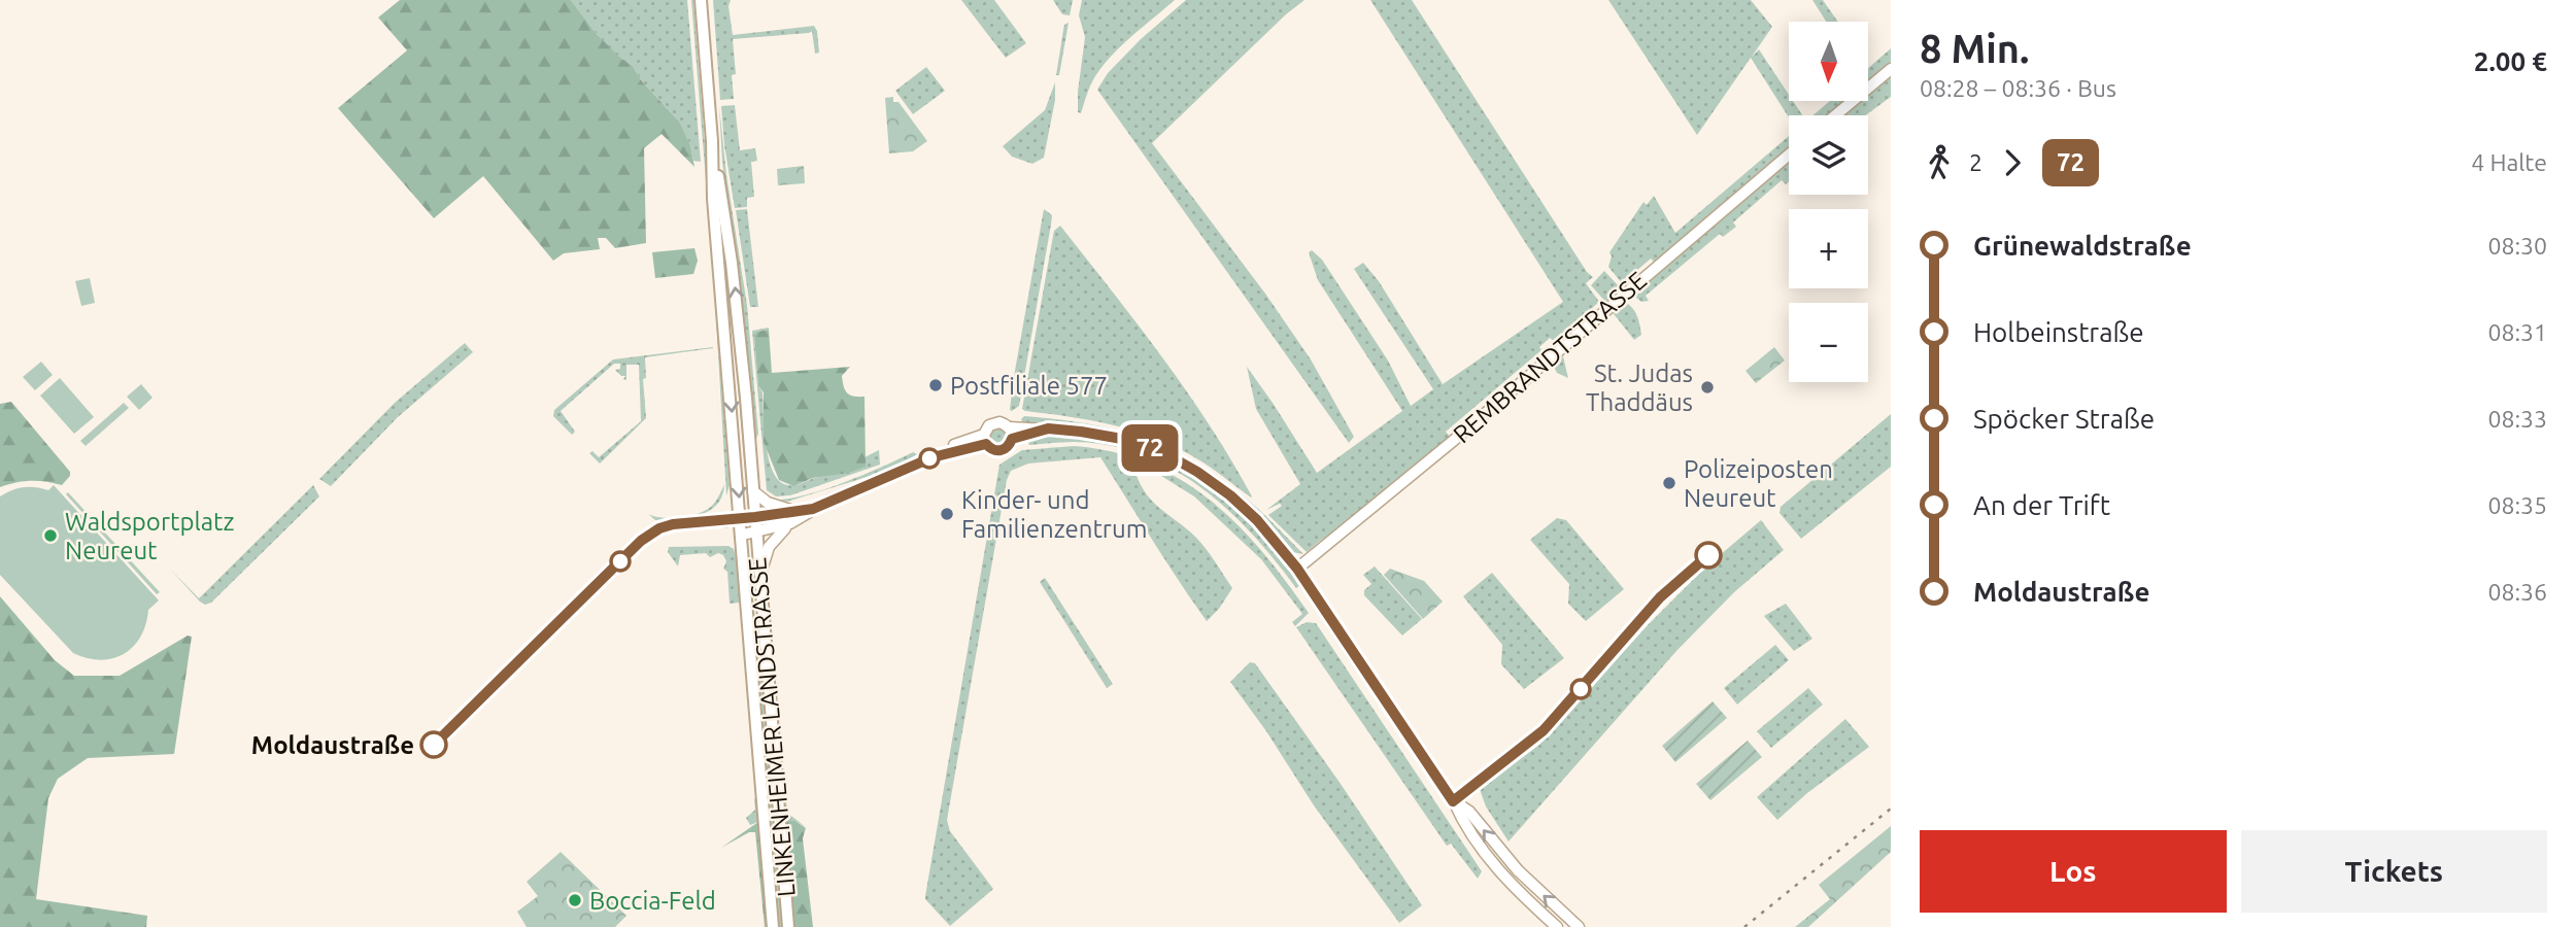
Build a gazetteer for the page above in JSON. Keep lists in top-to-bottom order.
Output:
{
  "streets": {
    "main road": ["LINKENHEIMER LANDSTRASSE"],
    "street": ["REMBRANDTSTRASSE"]
  },
  "places": [
    "Postfiliale 577",
    "St. Judas Thaddäus",
    "Polizeiposten Neureut",
    "Kinder- und Familienzentrum",
    "Waldsportplatz Neureut",
    "Moldaustraße",
    "Boccia-Feld"
  ],
  "lines": ["bus line 72"],
  "north": "bottom",
  "page": {
    "on_map": "72",
    "heading": ["8 Min.", "08:28 – 08:36 · Bus", "2.00 €"],
    "map_buttons": ["+", "−"],
    "legs": ["2", "72", "4 Halte"],
    "list": [
      {
        "name": "Grünewaldstraße",
        "value": "08:30"
      },
      {
        "name": "Holbeinstraße",
        "value": "08:31"
      },
      {
        "name": "Spöcker Straße",
        "value": "08:33"
      },
      {
        "name": "An der Trift",
        "value": "08:35"
      },
      {
        "name": "Moldaustraße",
        "value": "08:36"
      }
    ],
    "buttons": ["Los", "Tickets"]
  }
}
